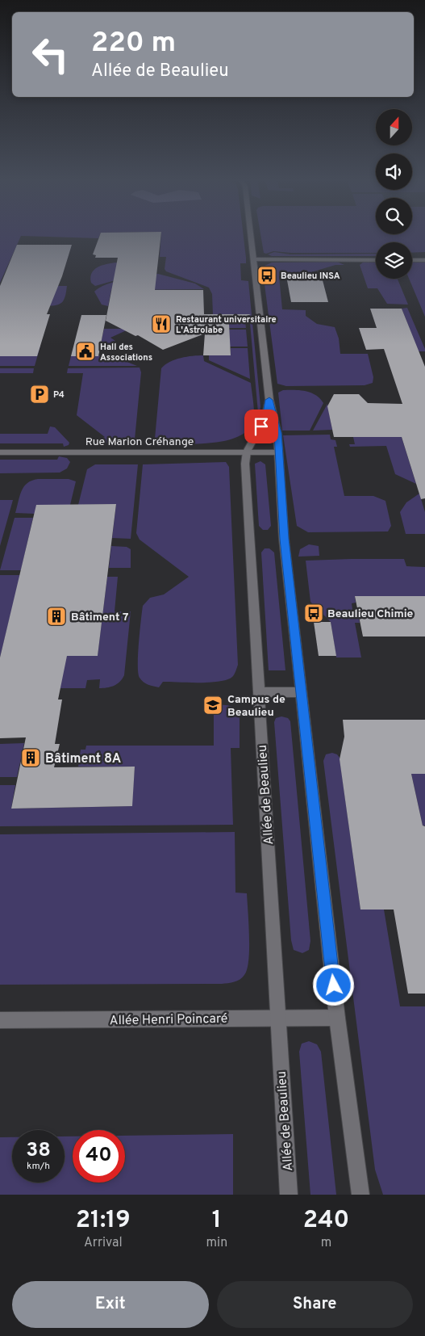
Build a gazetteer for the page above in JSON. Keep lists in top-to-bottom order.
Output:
{
  "streets": {
    "street": ["Rue Marion Créhange", "Allée de Beaulieu", "Allée Henri Poincaré"]
  },
  "crossings": [
    ["Rue Marion Créhange", "Allée de Beaulieu"],
    ["Allée de Beaulieu", "Allée Henri Poincaré"]
  ],
  "places": {
    "bus stop": ["Beaulieu INSA", "Beaulieu Chimie"],
    "restaurant": ["Restaurant universitaire L'Astrolabe"],
    "public building": ["Hall des Associations"],
    "parking": ["P4"],
    "building": ["Bâtiment 7", "Bâtiment 8A"],
    "school or university": ["Campus de Beaulieu"]
  },
  "north": "top",
  "page": {
    "turn": ["220 m", "Allée de Beaulieu"],
    "speed": "38 km/h",
    "limit": "40",
    "eta": [
      "21:19",
      "Arrival",
      "1",
      "min",
      "240",
      "m"
    ],
    "buttons": ["Exit", "Share"]
  }
}
